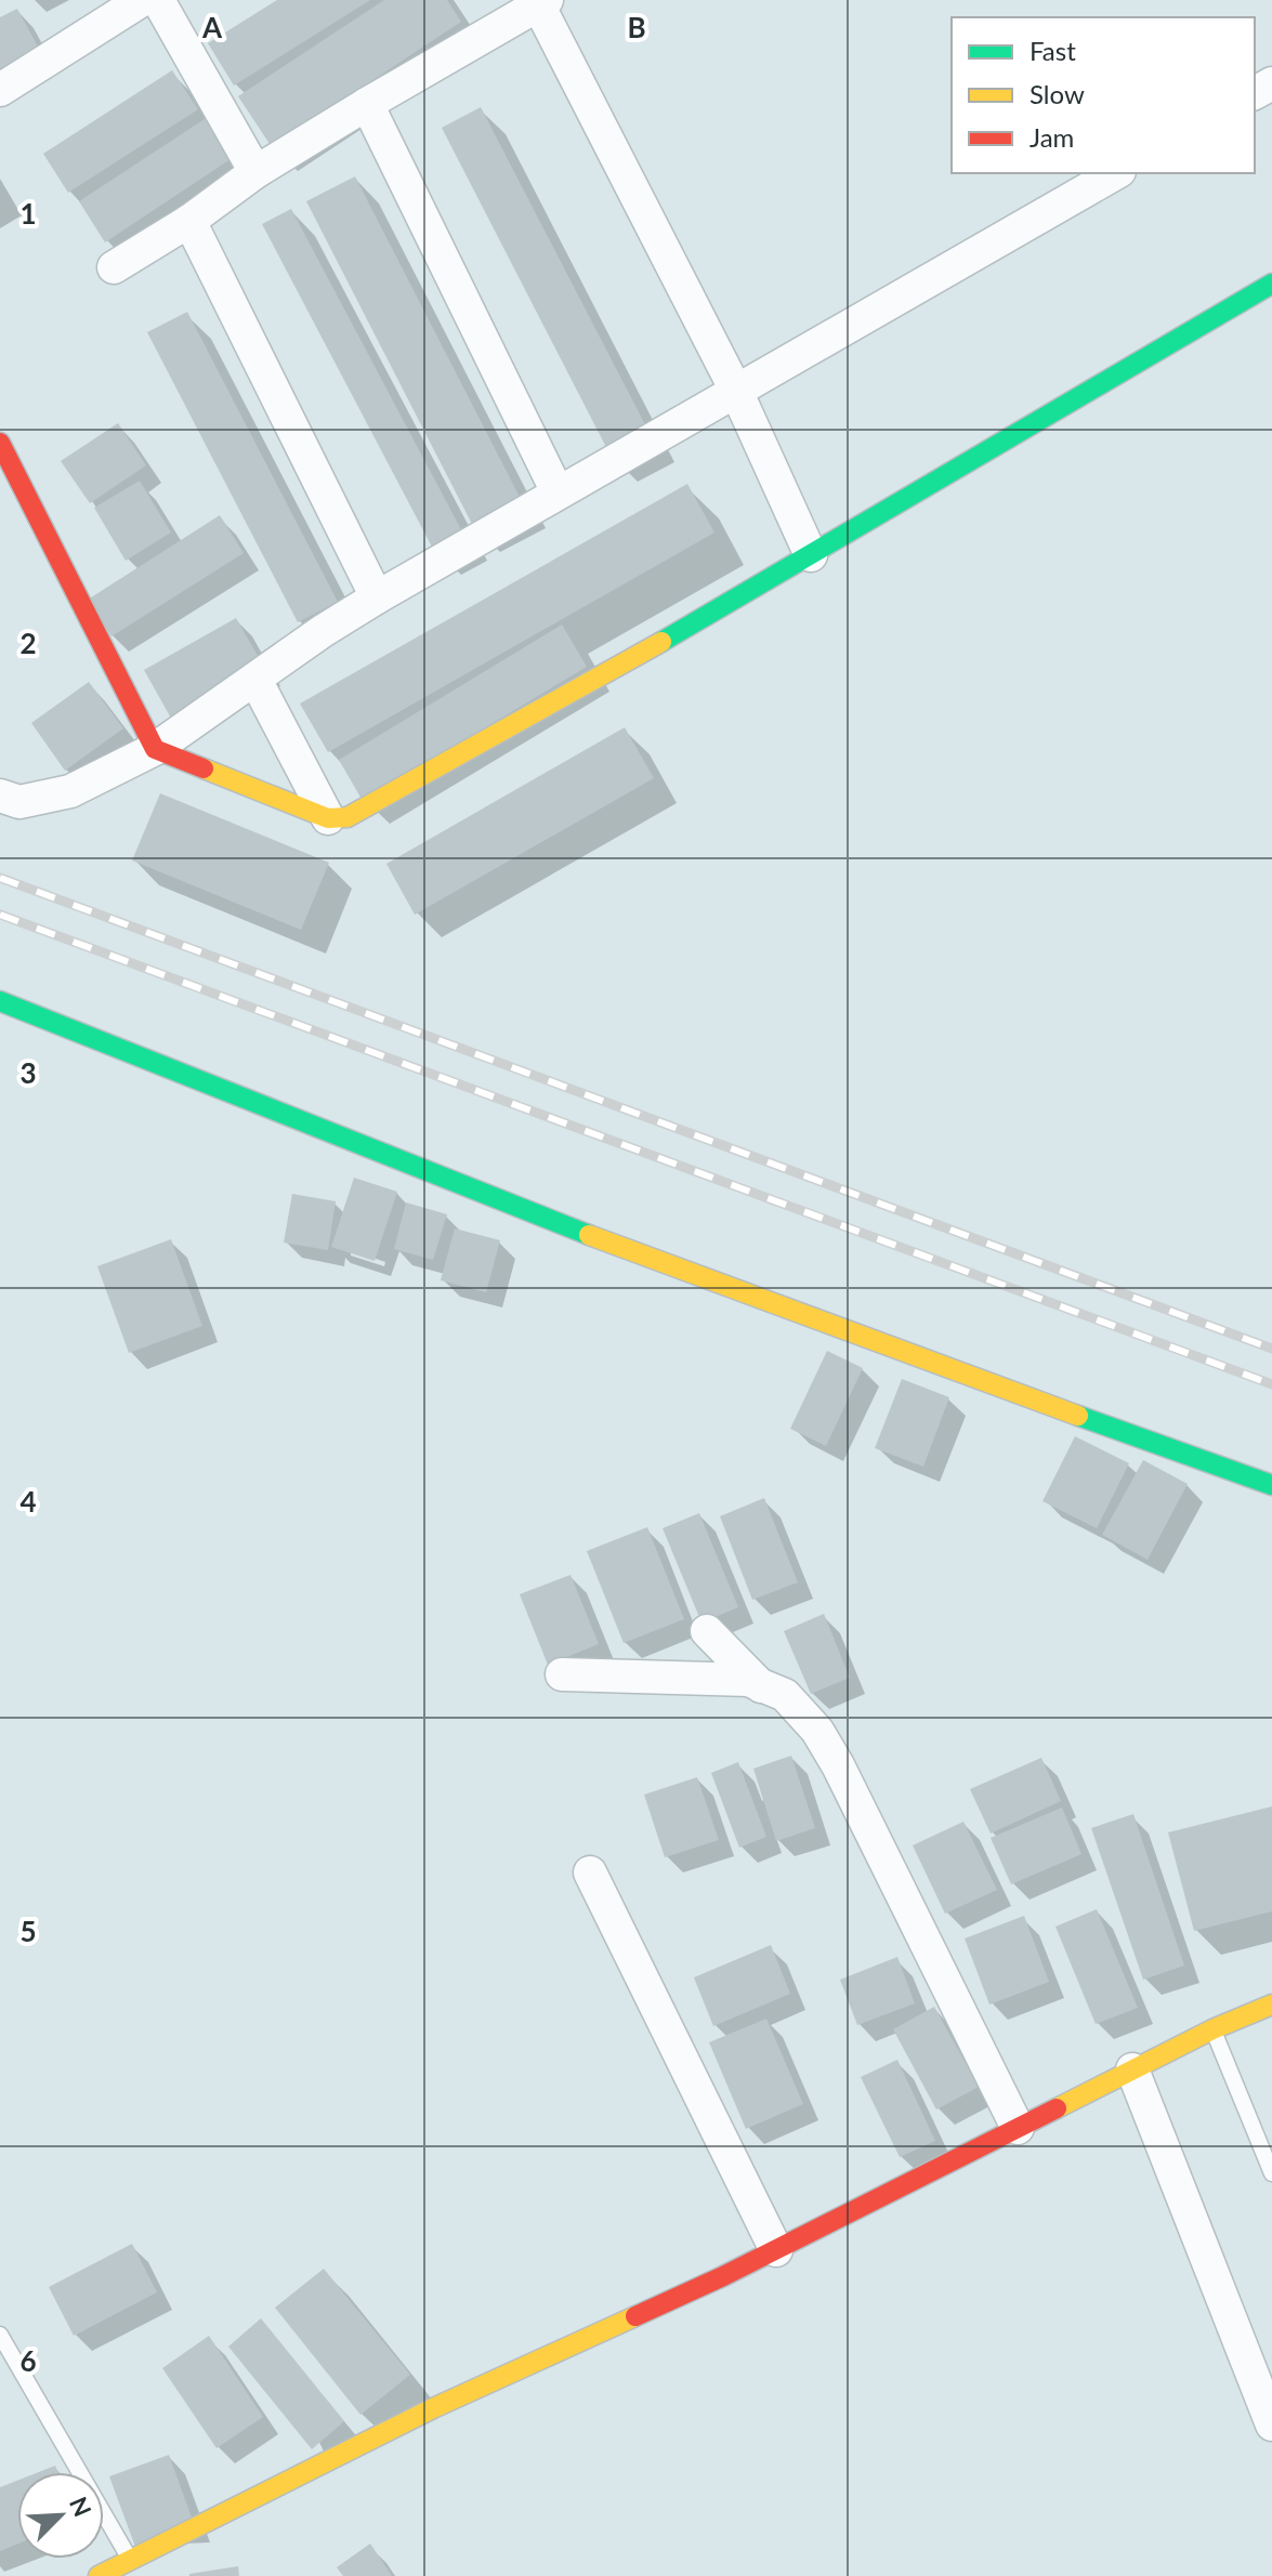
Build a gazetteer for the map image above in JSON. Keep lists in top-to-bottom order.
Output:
{
  "legend": ["Fast", "Slow", "Jam"],
  "north": "top right",
  "grid": {
    "columns": ["A", "B"],
    "rows": [
      "1",
      "2",
      "3",
      "4",
      "5",
      "6"
    ]
  }
}
